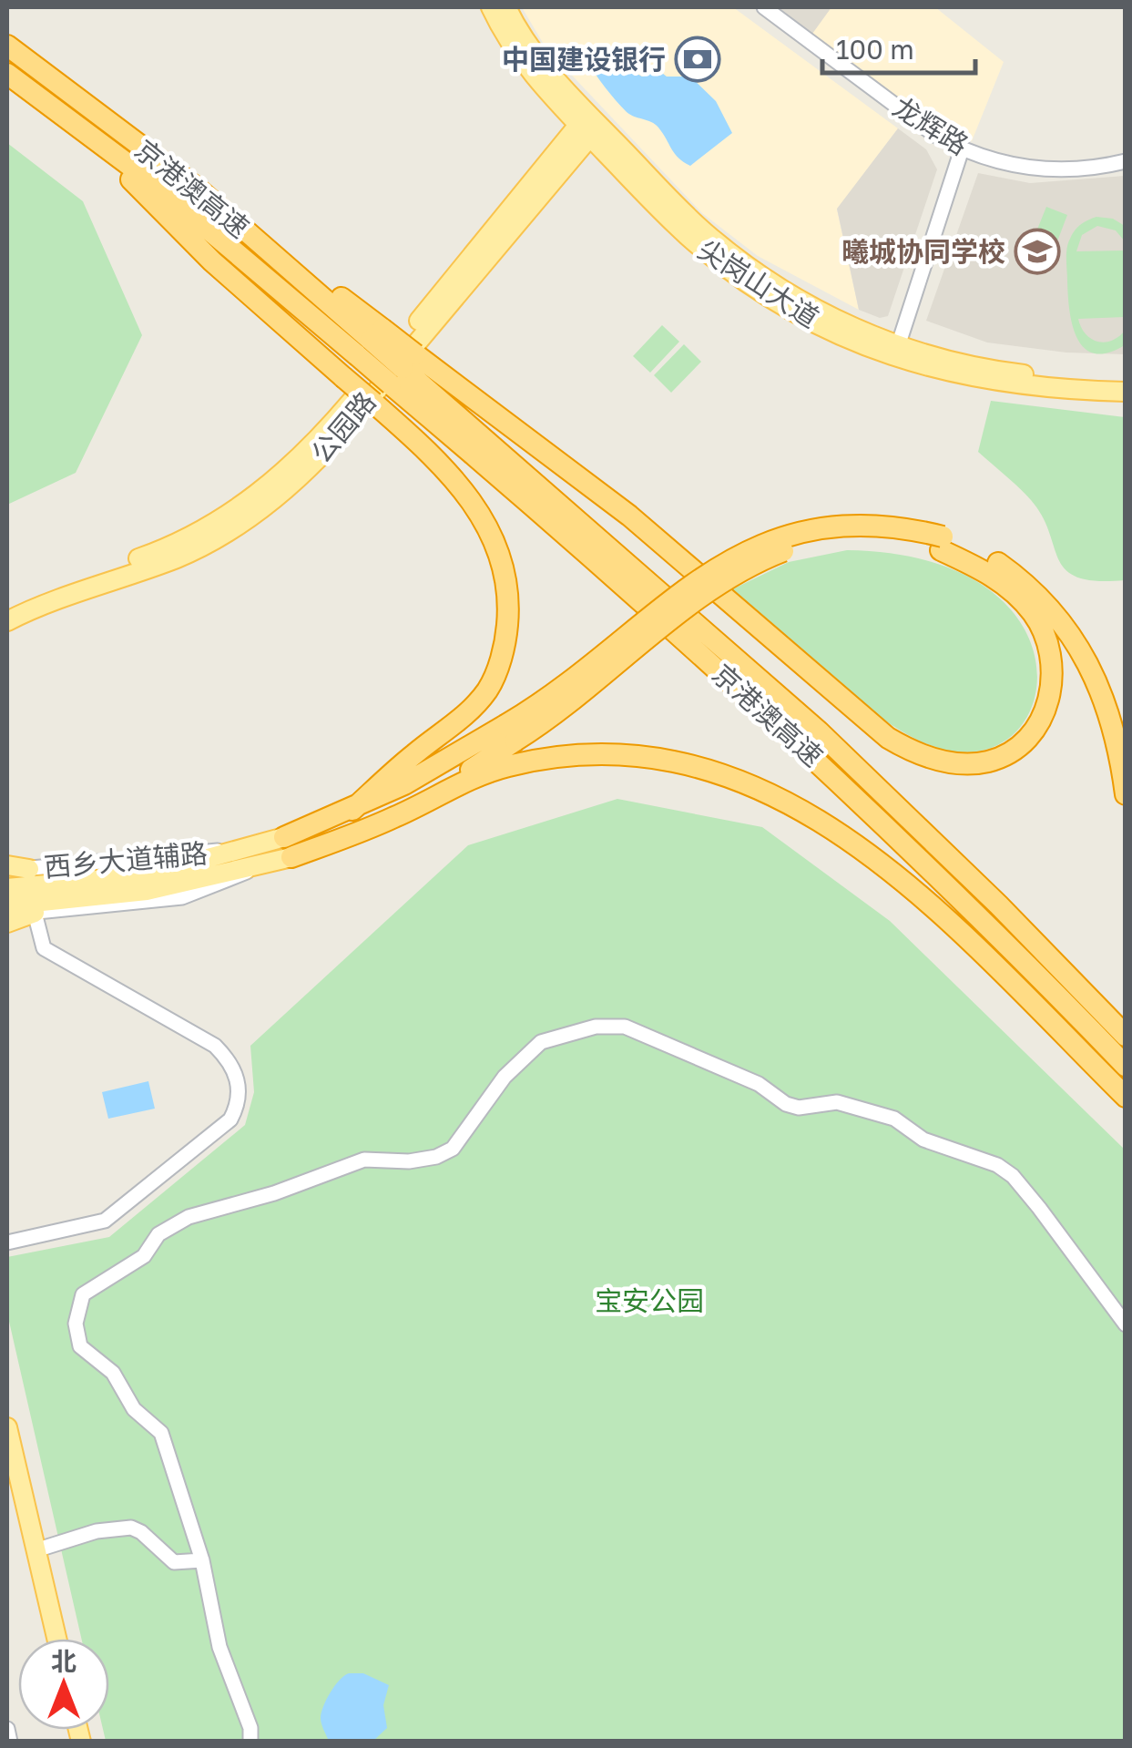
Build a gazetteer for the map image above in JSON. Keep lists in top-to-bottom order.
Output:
{
  "streets": {
    "highway": ["京港澳高速"],
    "main road": ["尖岗山大道", "公园路"],
    "street": ["龙辉路", "西乡大道辅路"]
  },
  "crossings": [
    ["尖岗山大道", "公园路"]
  ],
  "parks": ["宝安公园"],
  "places": {
    "bank": ["中国建设银行"],
    "school or university": ["曦城协同学校"]
  },
  "scale_bar": "100 m",
  "north": "top"
}
